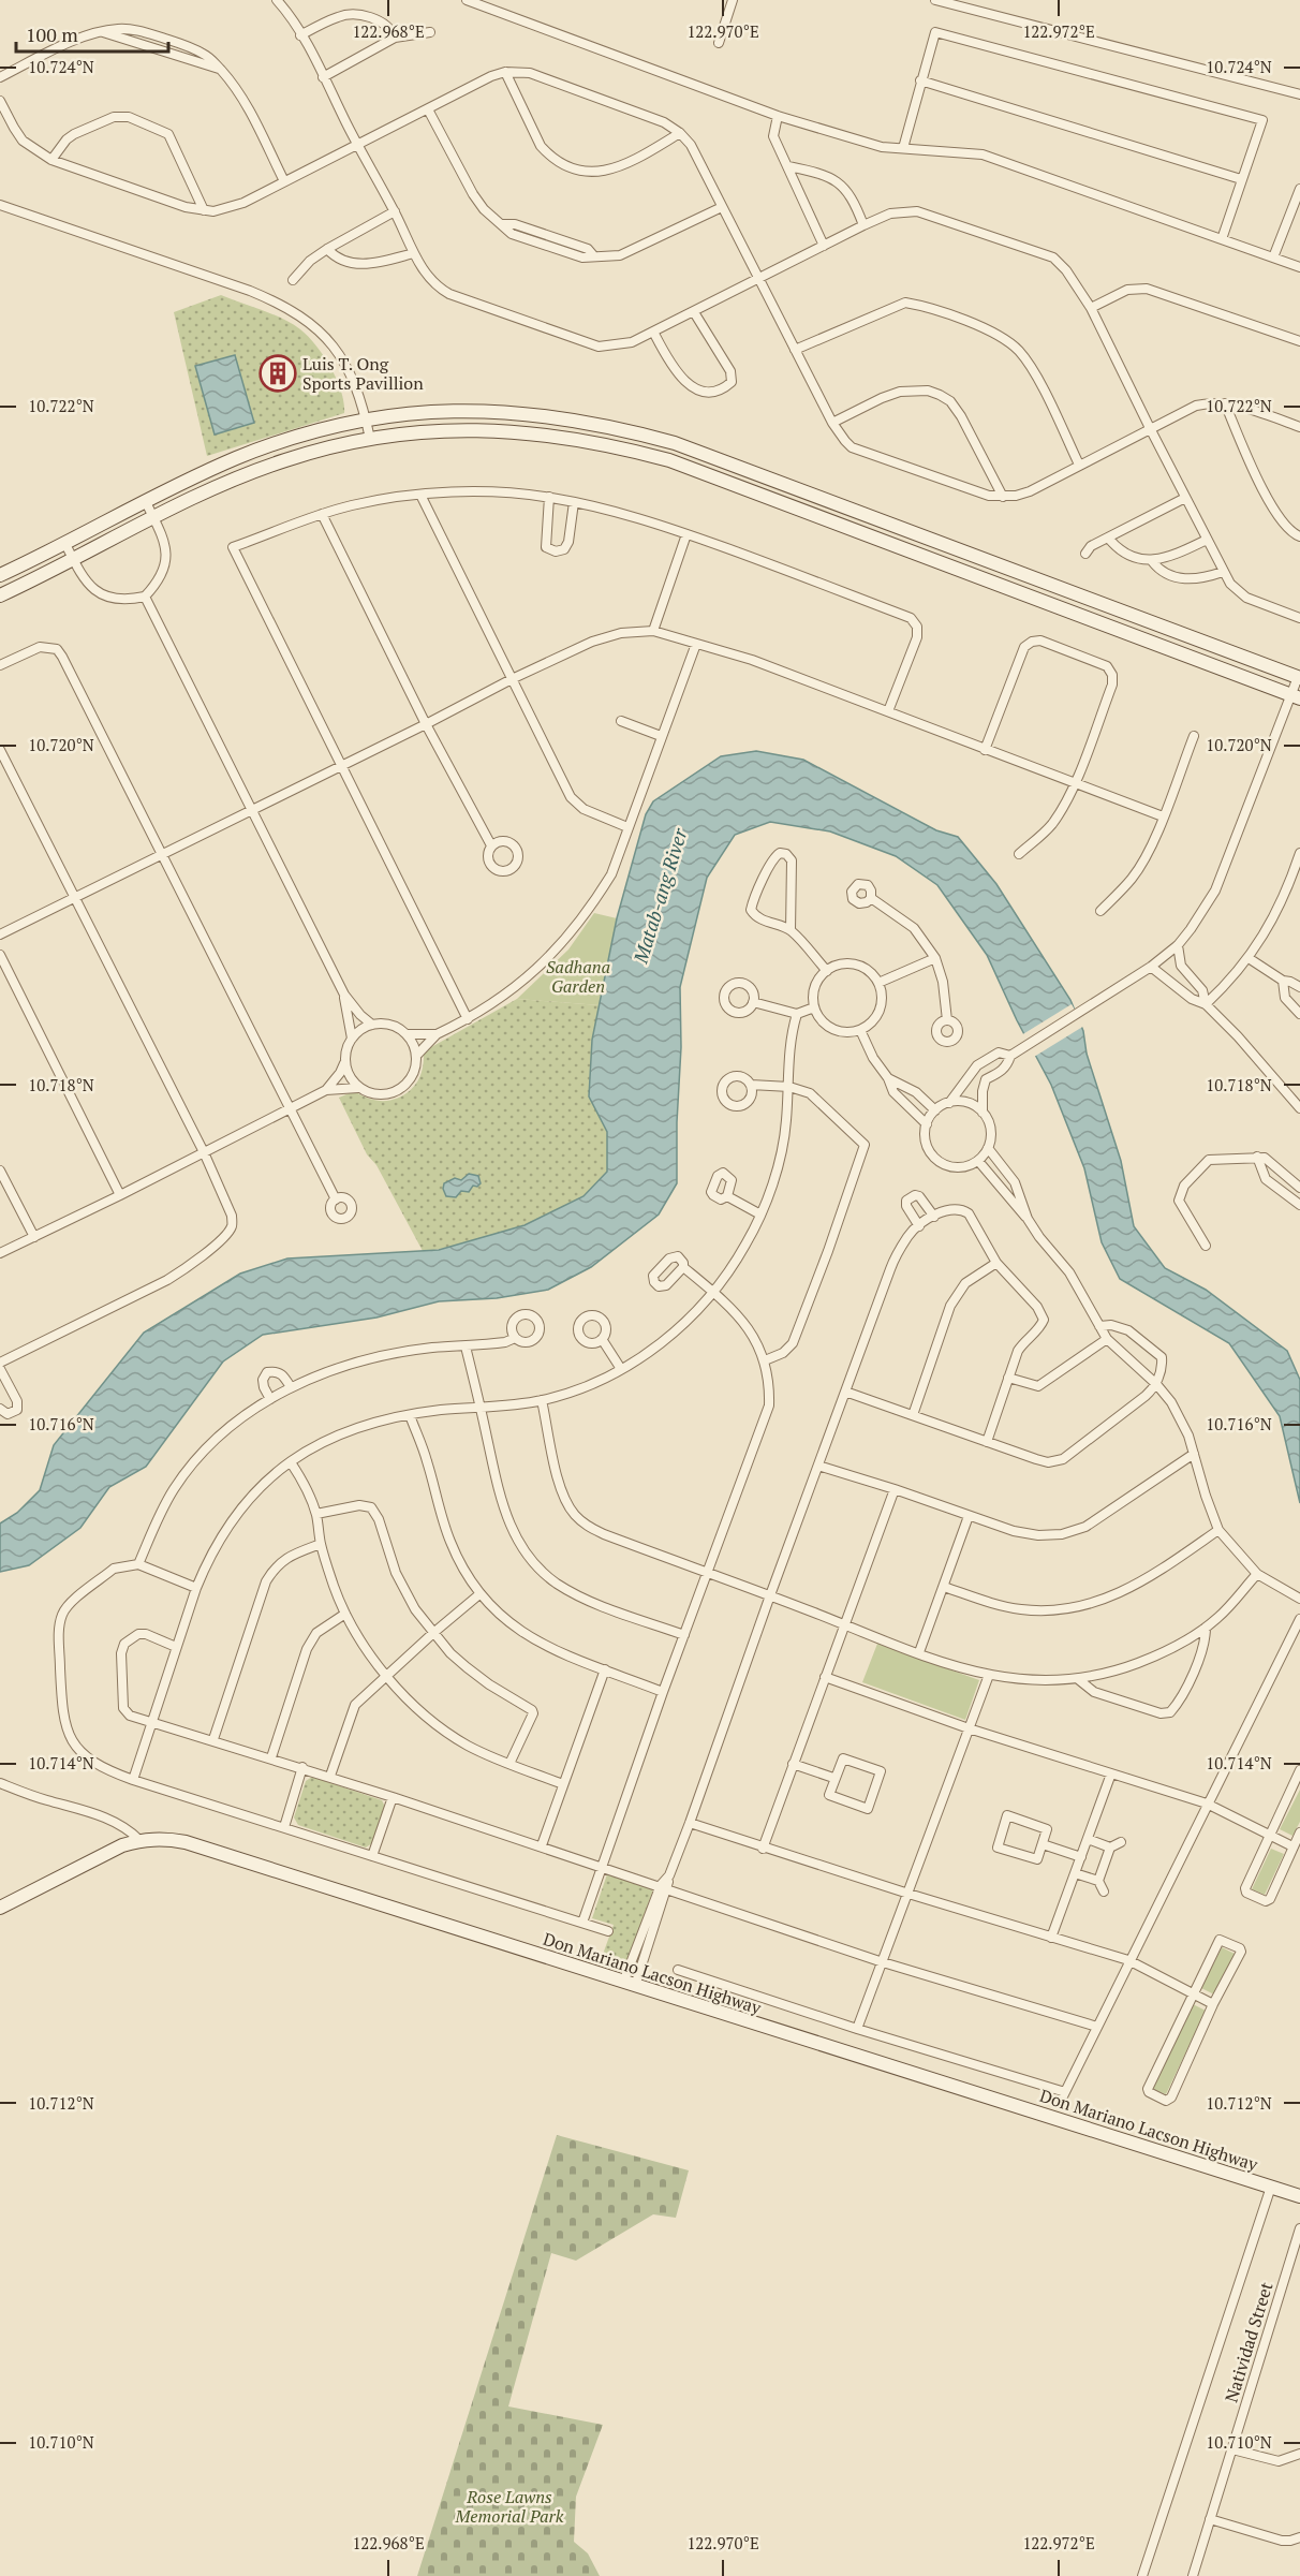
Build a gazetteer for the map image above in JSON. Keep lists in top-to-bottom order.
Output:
{
  "streets": {
    "street": ["Don Mariano Lacson Highway", "Natividad Street"]
  },
  "water": ["Matab-ang River"],
  "parks": ["Sadhana Garden", "Rose Lawns Memorial Park"],
  "places": {
    "building": ["Luis T. Ong Sports Pavillion"]
  },
  "scale_bar": "100 m",
  "coordinates": [
    "122.968°E",
    "122.970°E",
    "122.972°E",
    "10.724°N",
    "10.722°N",
    "10.720°N",
    "10.718°N",
    "10.716°N",
    "10.714°N",
    "10.712°N",
    "10.710°N"
  ]
}
